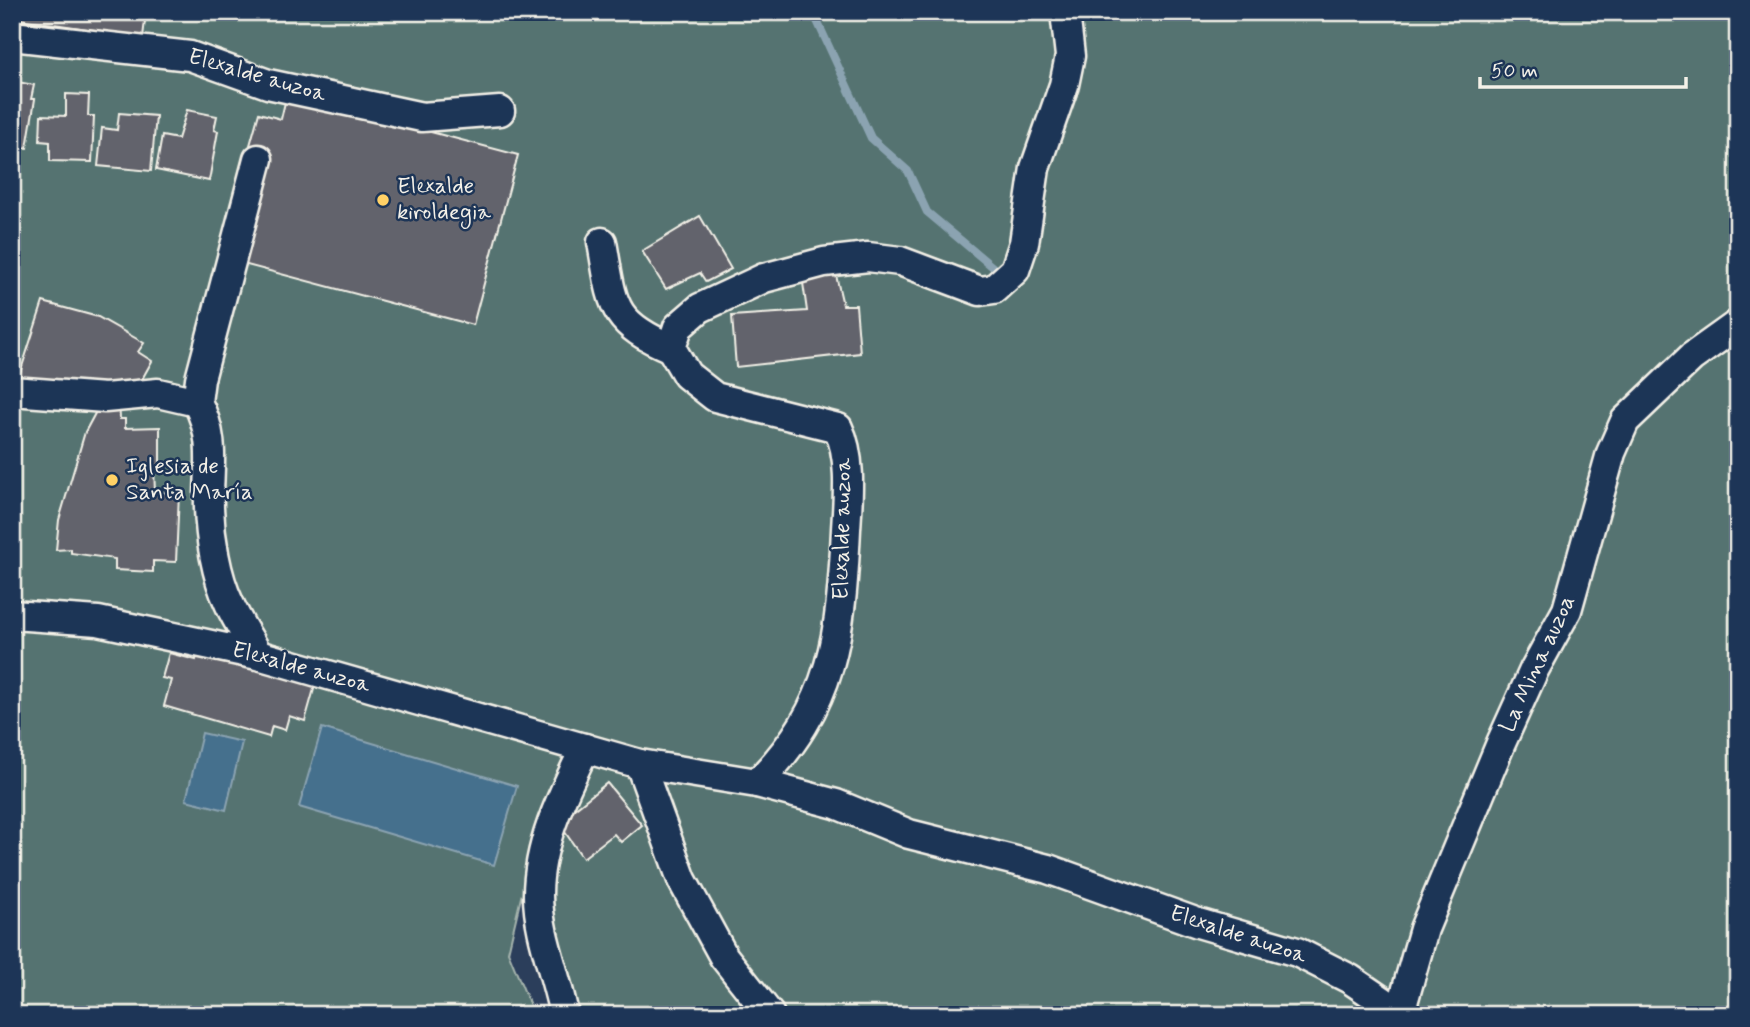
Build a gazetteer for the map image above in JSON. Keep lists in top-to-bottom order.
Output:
{
  "streets": {
    "street": ["Elexalde auzoa", "La Mina auzoa"]
  },
  "crossings": [
    ["Elexalde auzoa", "La Mina auzoa"]
  ],
  "places": ["Elexalde kiroldegia", "Iglesia de Santa María"],
  "scale_bar": "50 m"
}
